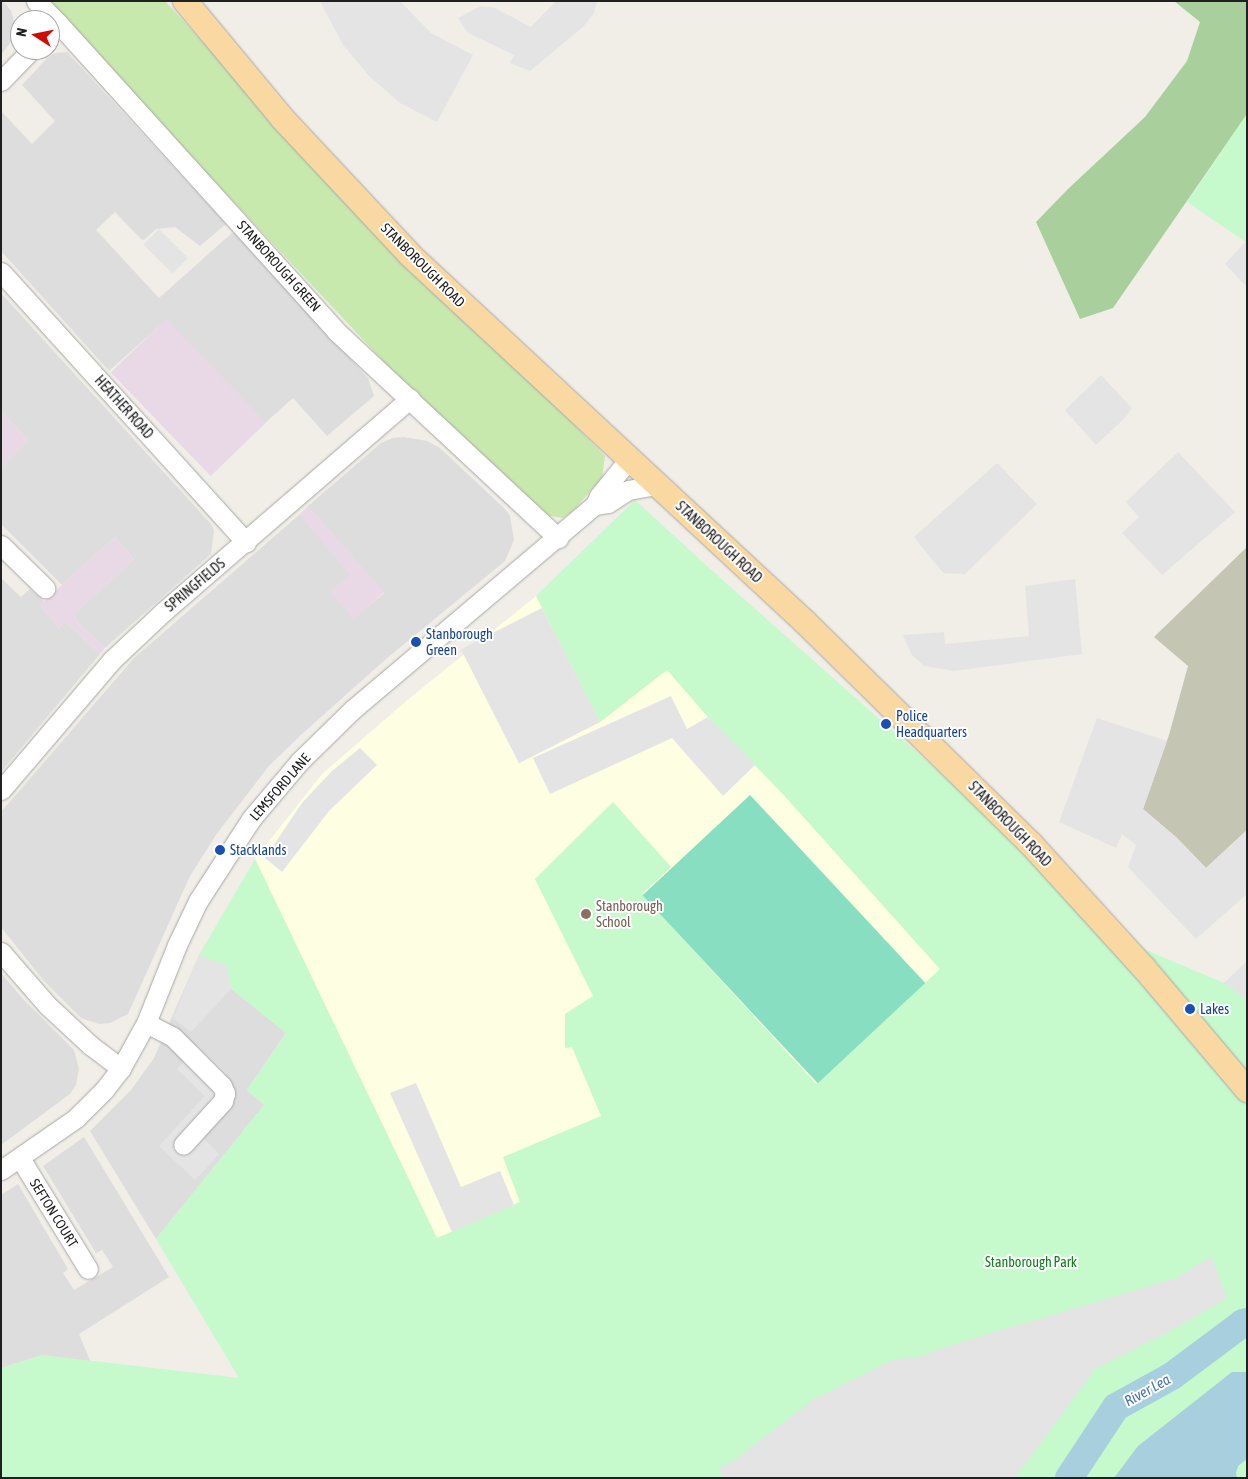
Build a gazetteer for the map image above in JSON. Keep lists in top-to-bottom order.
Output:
{
  "streets": {
    "main road": ["STANBOROUGH ROAD"],
    "street": [
      "STANBOROUGH GREEN",
      "HEATHER ROAD",
      "SPRINGFIELDS",
      "LEMSFORD LANE",
      "SEFTON COURT"
    ]
  },
  "crossings": [
    ["STANBOROUGH ROAD", "LEMSFORD LANE"],
    ["STANBOROUGH GREEN", "SPRINGFIELDS"],
    ["STANBOROUGH GREEN", "LEMSFORD LANE"],
    ["HEATHER ROAD", "SPRINGFIELDS"],
    ["LEMSFORD LANE", "SEFTON COURT"]
  ],
  "water": ["River Lea"],
  "parks": ["Stanborough Park"],
  "places": [
    "Stanborough Green",
    "Police Headquarters",
    "Stacklands",
    "Stanborough School",
    "Lakes"
  ],
  "north": "left"
}
